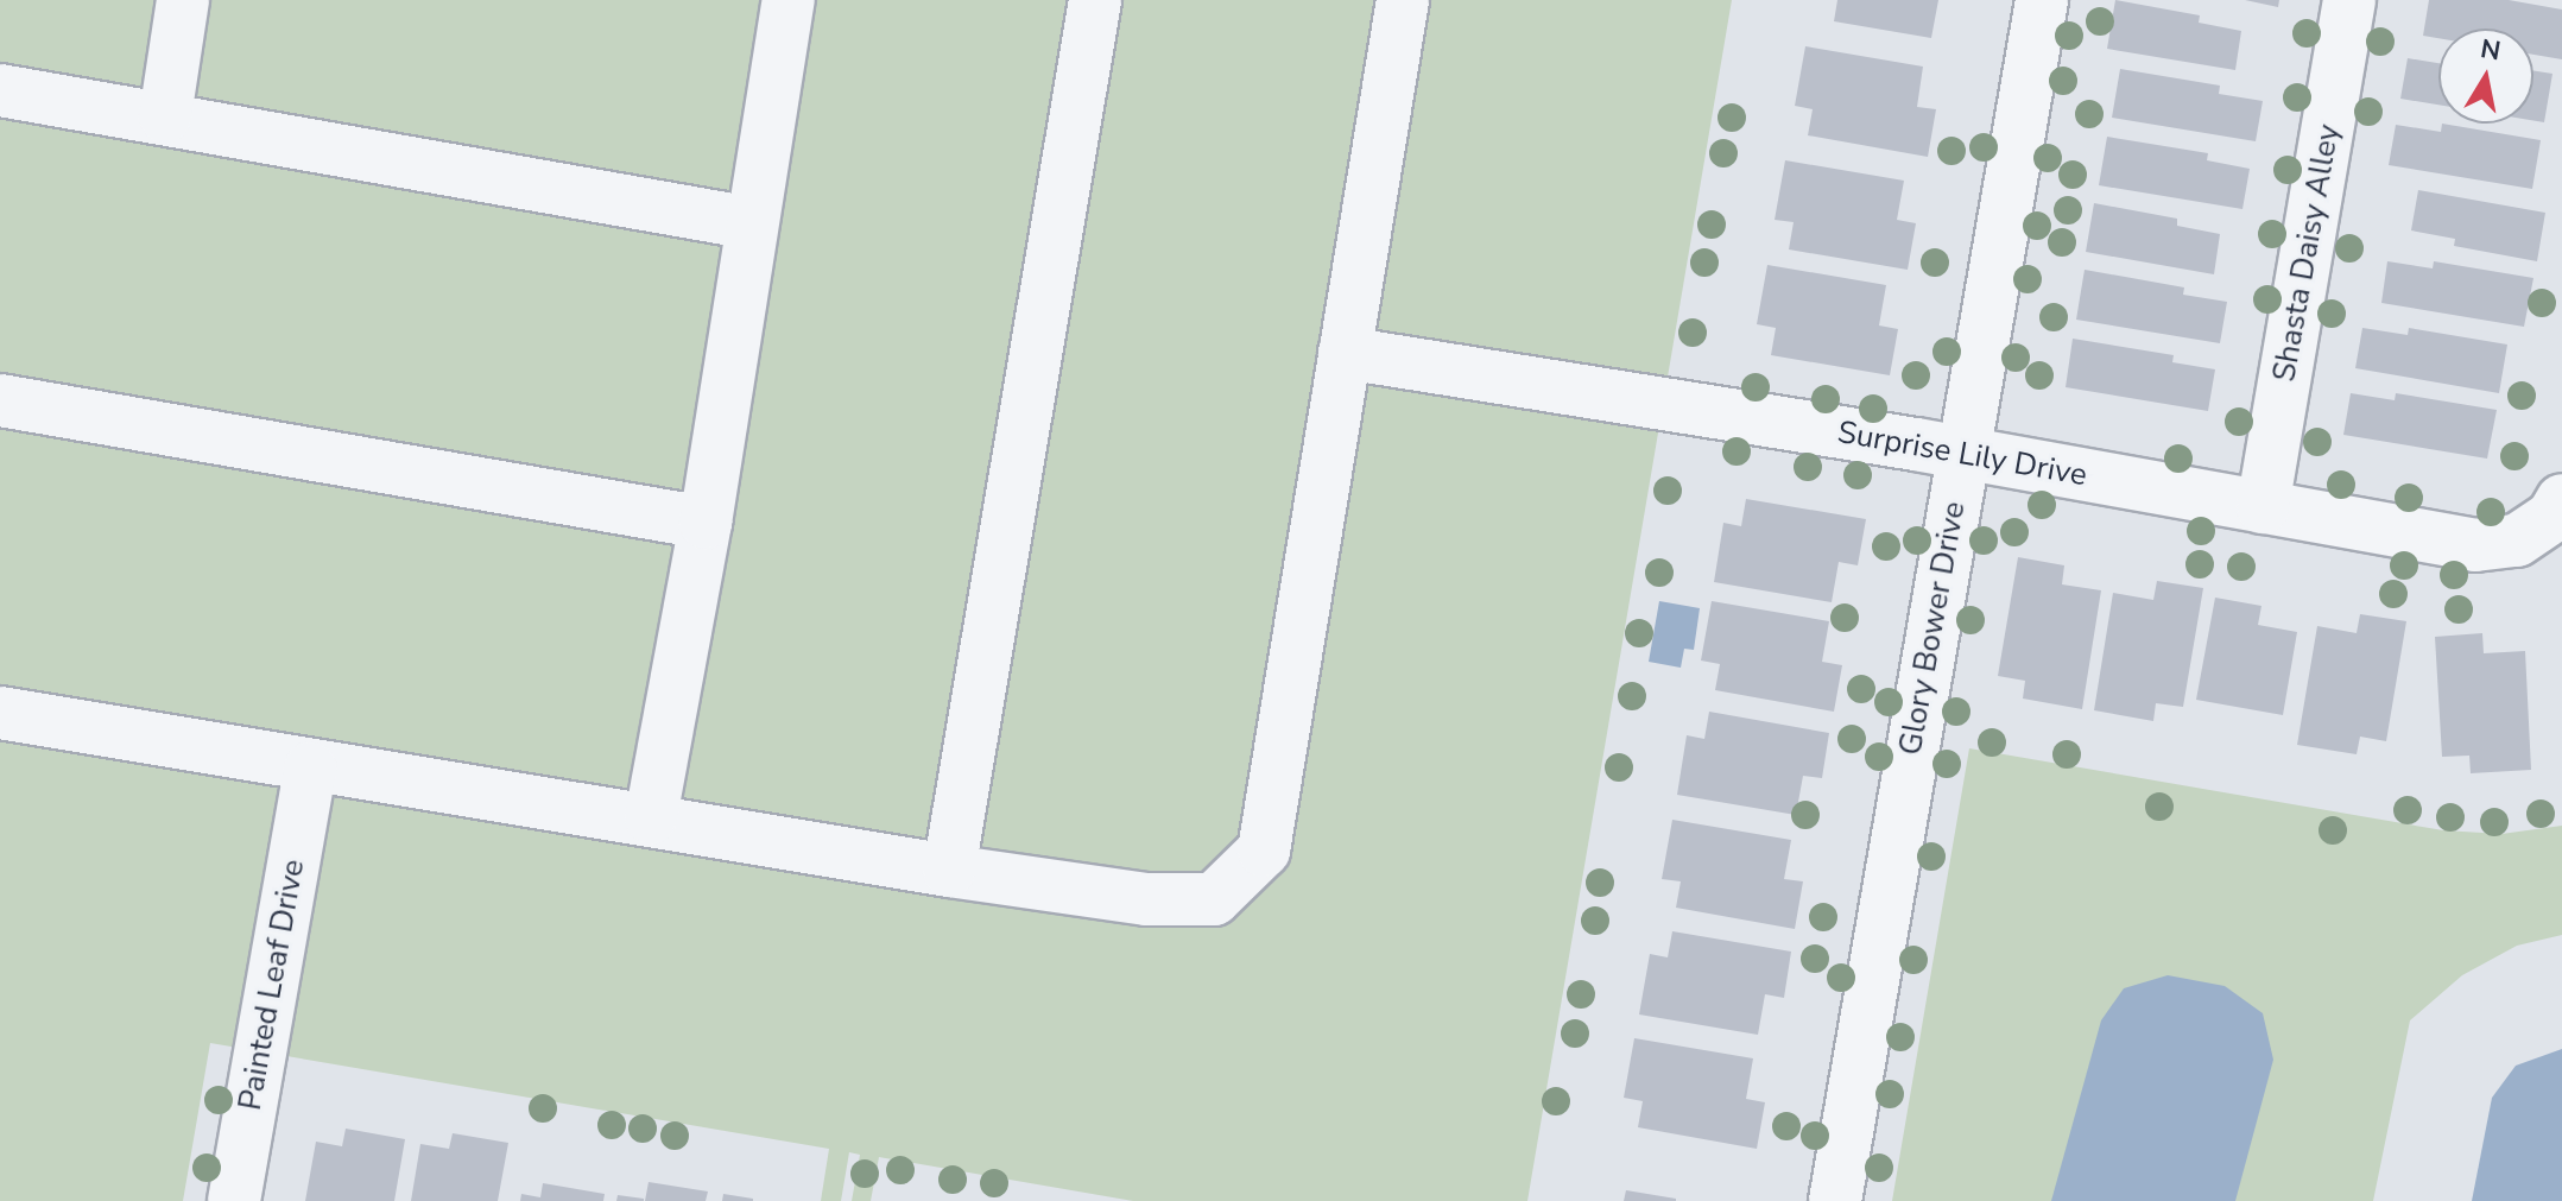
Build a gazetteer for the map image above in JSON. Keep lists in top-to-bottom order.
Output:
{
  "streets": {
    "street": [
      "Shasta Daisy Alley",
      "Surprise Lily Drive",
      "Glory Bower Drive",
      "Painted Leaf Drive"
    ]
  },
  "crossings": [
    ["Shasta Daisy Alley", "Surprise Lily Drive"],
    ["Surprise Lily Drive", "Glory Bower Drive"]
  ],
  "north": "top"
}
